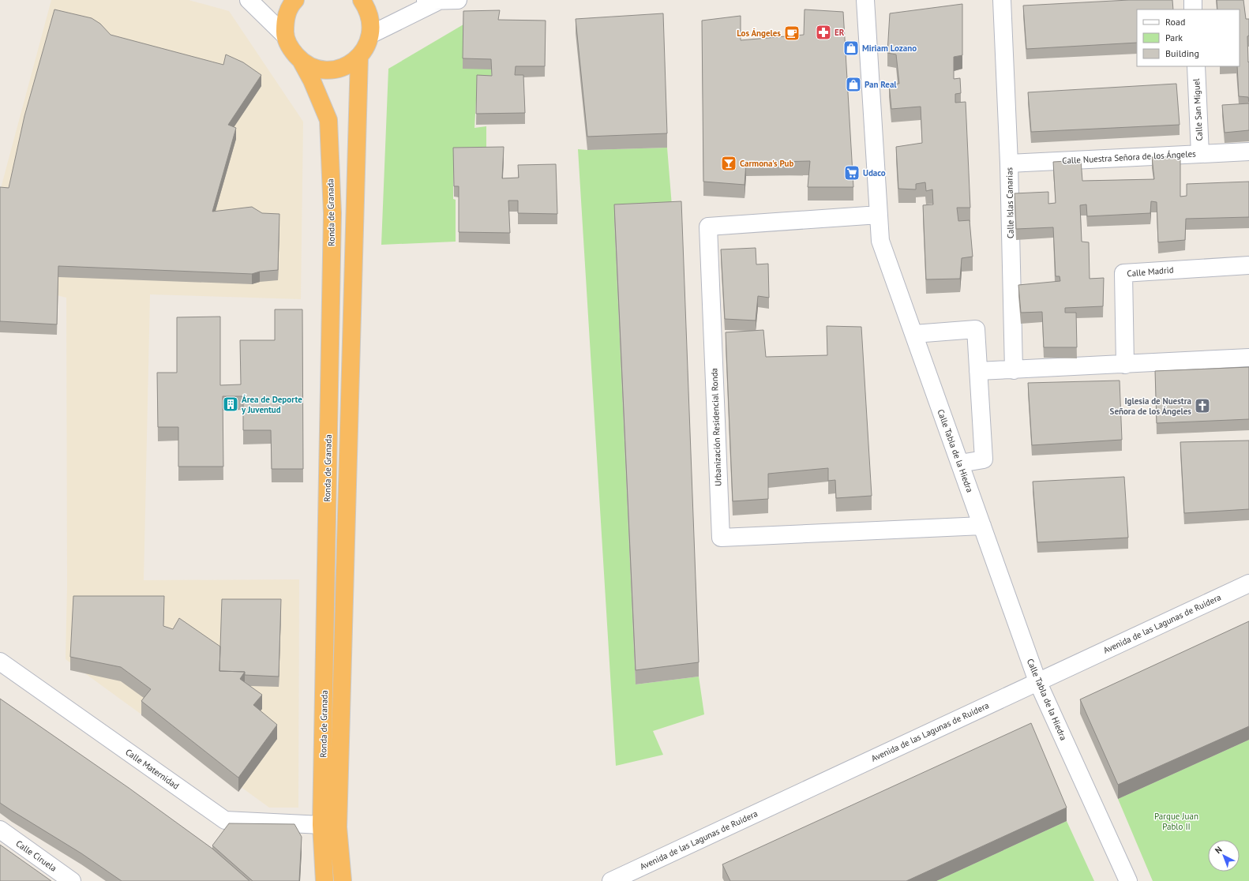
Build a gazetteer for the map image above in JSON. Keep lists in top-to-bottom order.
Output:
{
  "streets": {
    "highway": ["Ronda de Granada"],
    "street": [
      "Calle San Miguel",
      "Calle Nuestra Señora de los Ángeles",
      "Calle Islas Canarias",
      "Calle Madrid",
      "Urbanización Residencial Ronda",
      "Calle Tabla de la Hiedra",
      "Avenida de las Lagunas de Ruidera",
      "Calle Maternidad",
      "Calle Ciruela"
    ]
  },
  "crossings": [
    ["Calle San Miguel", "Calle Nuestra Señora de los Ángeles"],
    ["Calle Nuestra Señora de los Ángeles", "Calle Islas Canarias"],
    ["Ronda de Granada", "Calle Maternidad"],
    ["Urbanización Residencial Ronda", "Calle Tabla de la Hiedra"],
    ["Calle Tabla de la Hiedra", "Avenida de las Lagunas de Ruidera"]
  ],
  "parks": ["Parque Juan Pablo II"],
  "places": {
    "pharmacy": ["ER"],
    "cafe": ["Los Ángeles"],
    "shop": ["Miriam Lozano", "Pan Real"],
    "bar": ["Carmona's Pub"],
    "supermarket": ["Udaco"],
    "building": ["Área de Deporte y Juventud"],
    "church": ["Iglesia de Nuestra Señora de los Ángeles"]
  },
  "legend": ["Road", "Park", "Building"],
  "north": "top left"
}
